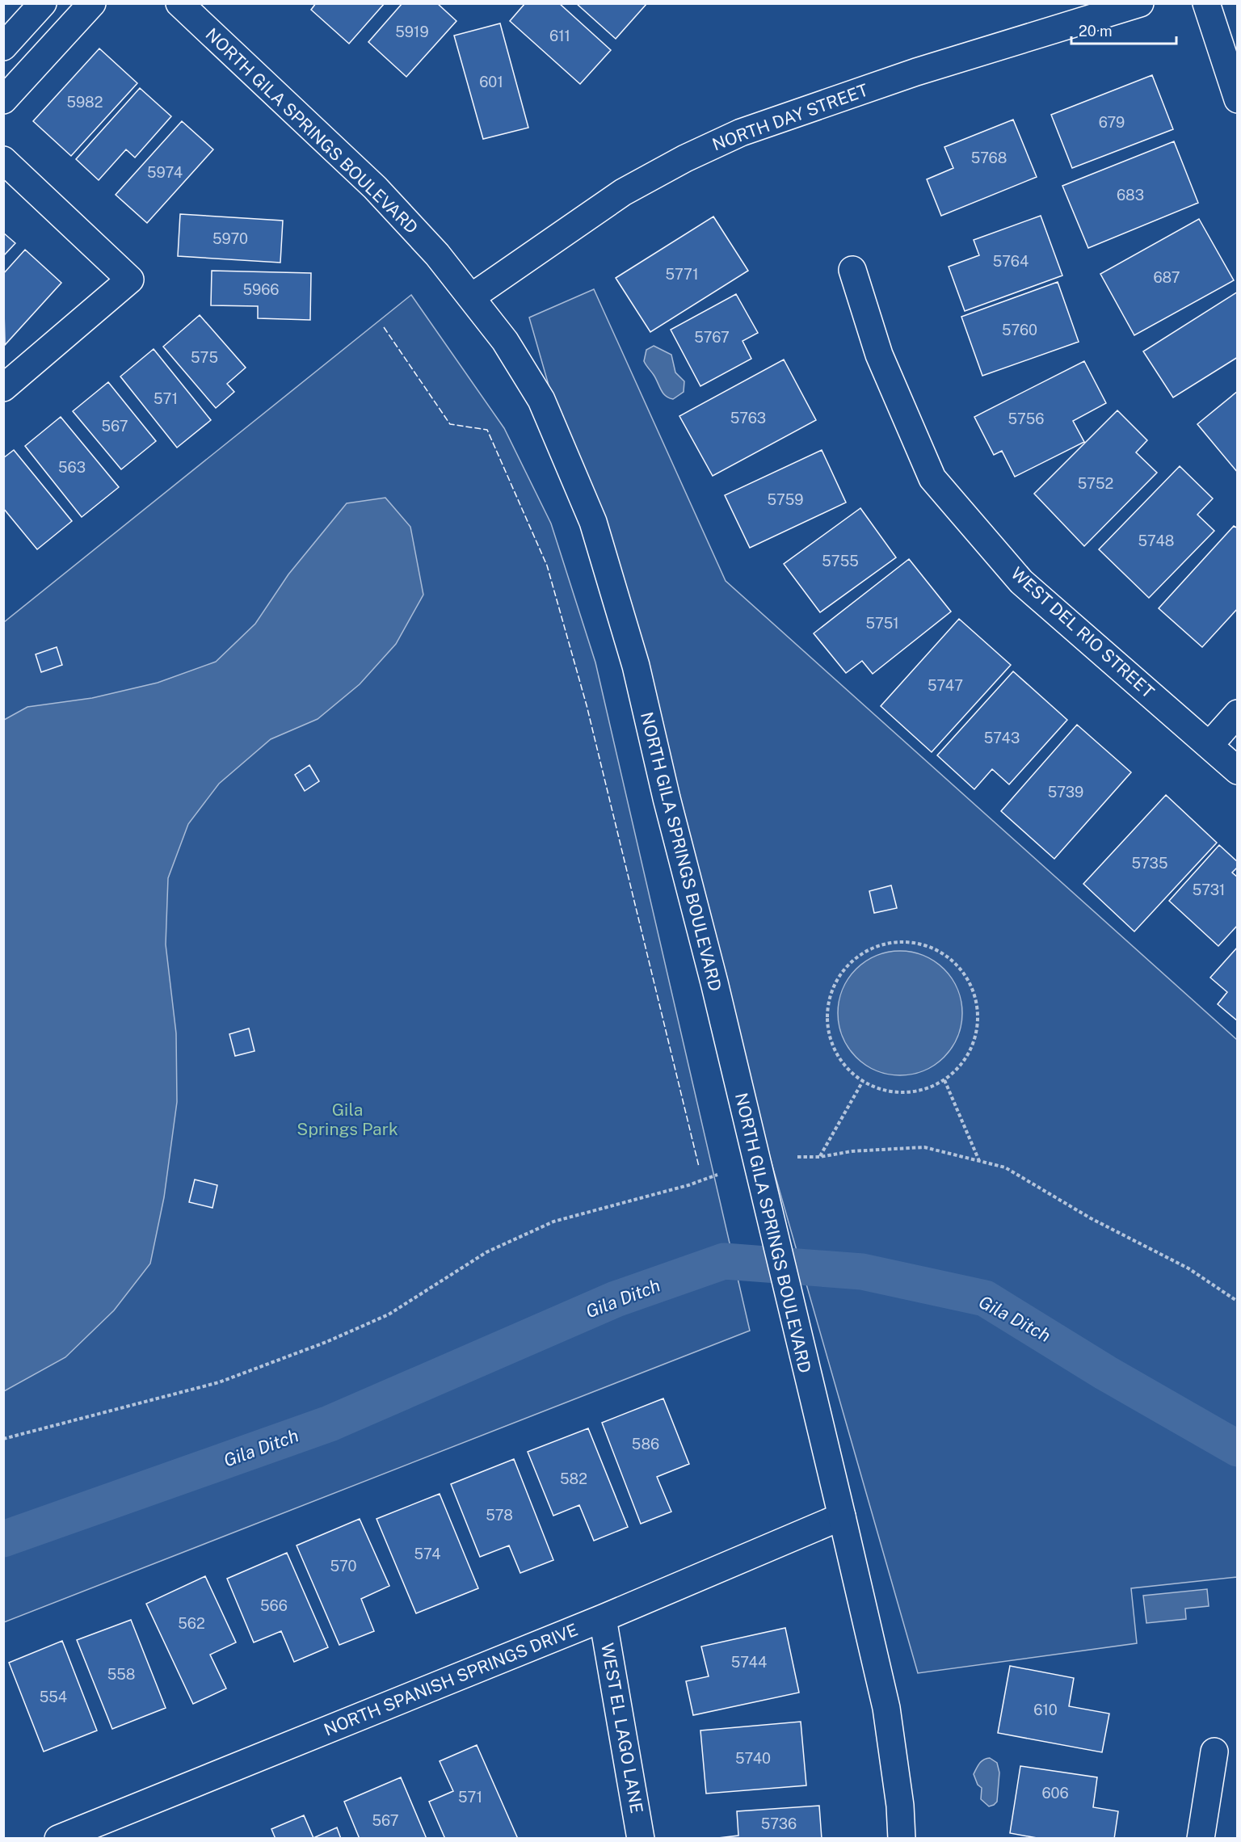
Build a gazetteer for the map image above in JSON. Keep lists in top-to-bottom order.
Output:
{
  "streets": {
    "street": [
      "NORTH DAY STREET",
      "NORTH GILA SPRINGS BOULEVARD",
      "WEST DEL RIO STREET",
      "NORTH SPANISH SPRINGS DRIVE",
      "WEST EL LAGO LANE"
    ]
  },
  "crossings": [
    ["NORTH DAY STREET", "NORTH GILA SPRINGS BOULEVARD"],
    ["NORTH GILA SPRINGS BOULEVARD", "NORTH SPANISH SPRINGS DRIVE"],
    ["NORTH SPANISH SPRINGS DRIVE", "WEST EL LAGO LANE"]
  ],
  "water": ["Gila Ditch"],
  "parks": ["Gila Springs Park"],
  "house_numbers": [
    "5919",
    "611",
    "601",
    "5982",
    "679",
    "5768",
    "5974",
    "683",
    "5970",
    "5764",
    "5771",
    "687",
    "5966",
    "5760",
    "5767",
    "575",
    "571",
    "5763",
    "5756",
    "567",
    "563",
    "5752",
    "5759",
    "5748",
    "5755",
    "5751",
    "5747",
    "5743",
    "5739",
    "5735",
    "5731",
    "586",
    "582",
    "578",
    "574",
    "570",
    "566",
    "562",
    "5744",
    "558",
    "554",
    "610",
    "5740",
    "606",
    "571",
    "567",
    "5736"
  ],
  "scale_bar": "20 m"
}
